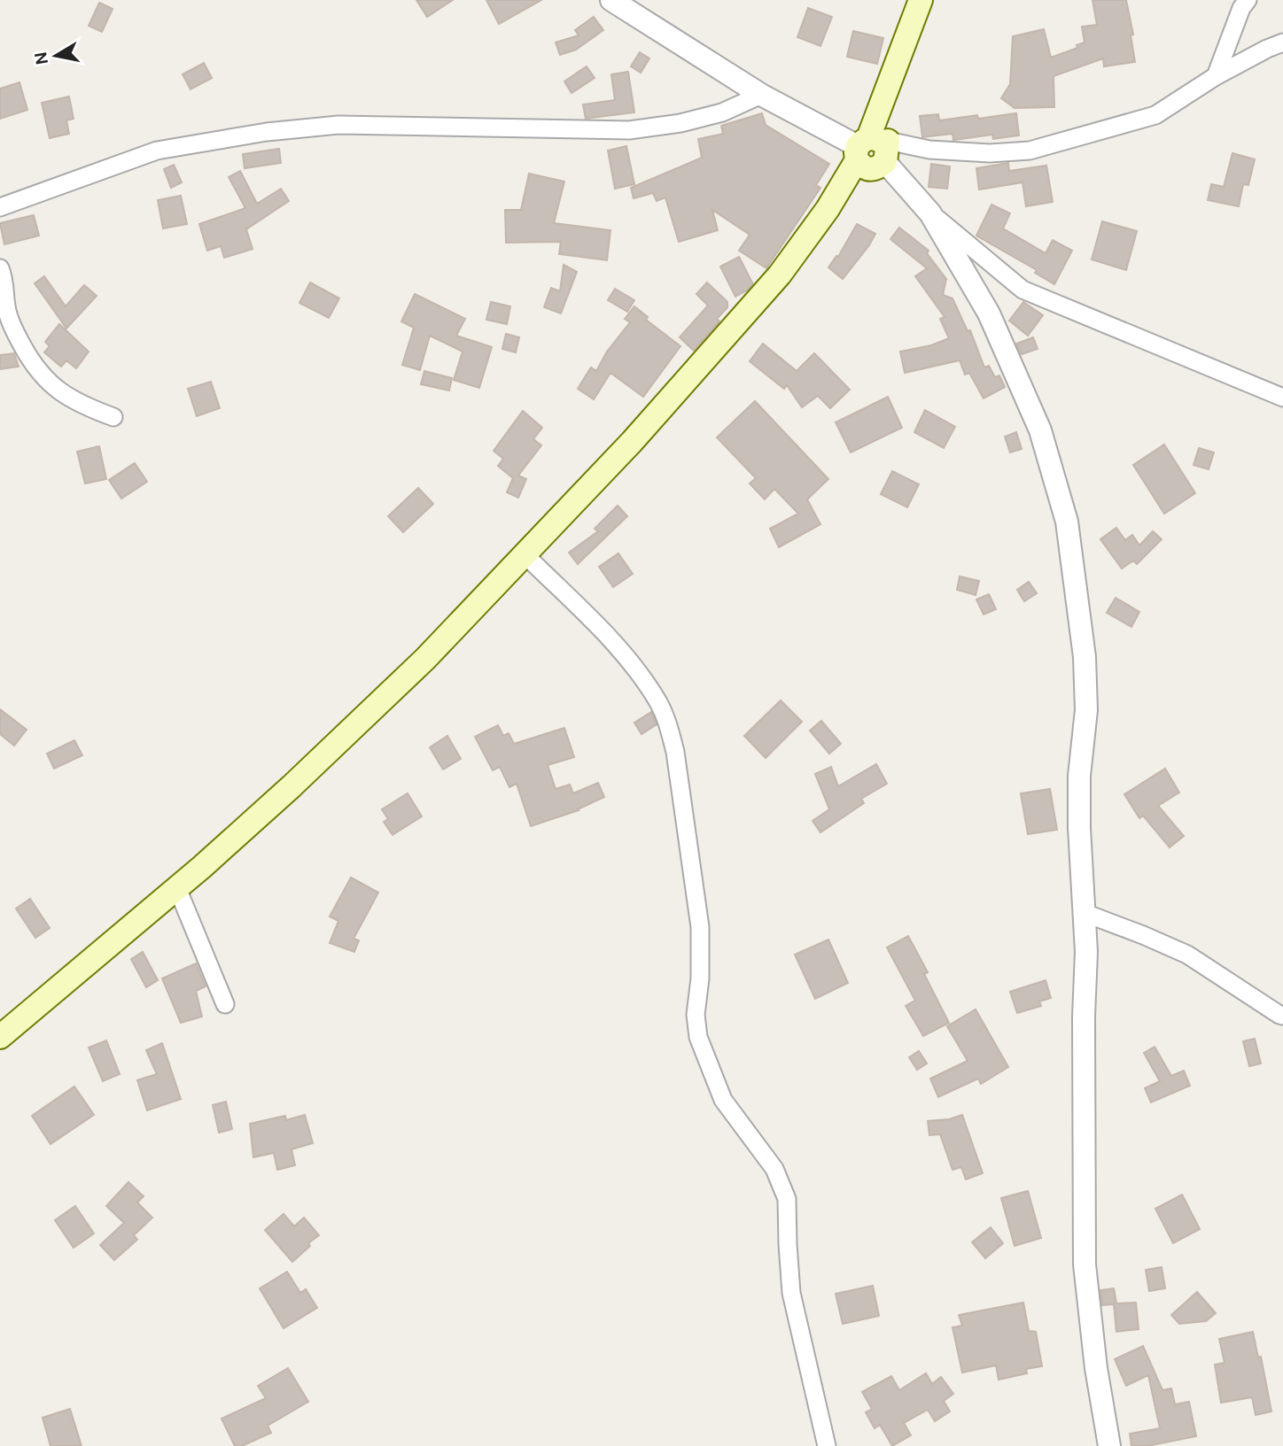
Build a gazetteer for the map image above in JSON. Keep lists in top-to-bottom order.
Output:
{
  "north": "left"
}
